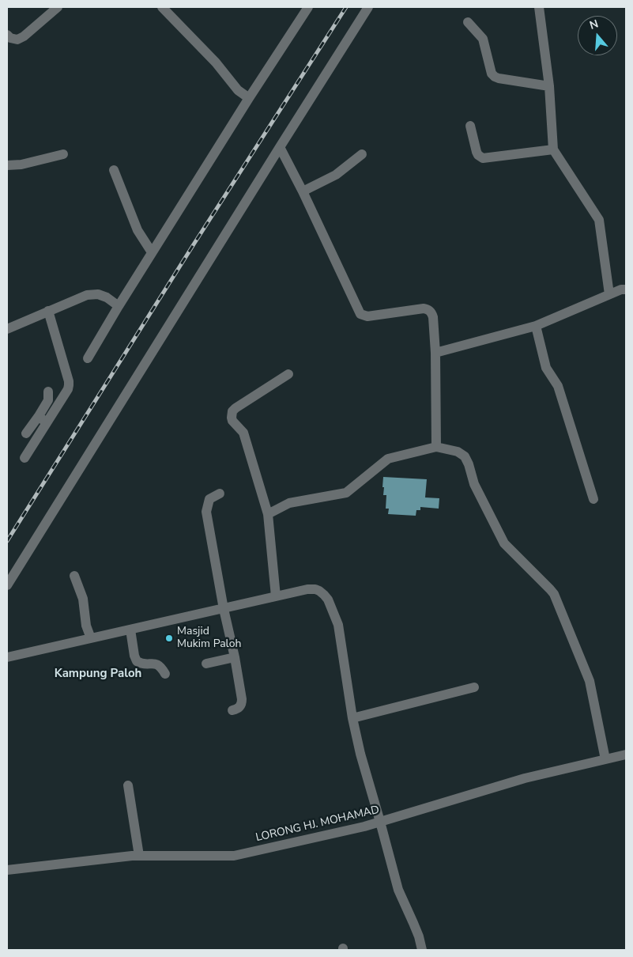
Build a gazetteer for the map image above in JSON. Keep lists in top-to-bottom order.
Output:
{
  "streets": {
    "street": ["LORONG HJ. MOHAMAD"]
  },
  "districts": ["Kampung Paloh"],
  "places": ["Masjid Mukim Paloh"],
  "north": "top"
}
